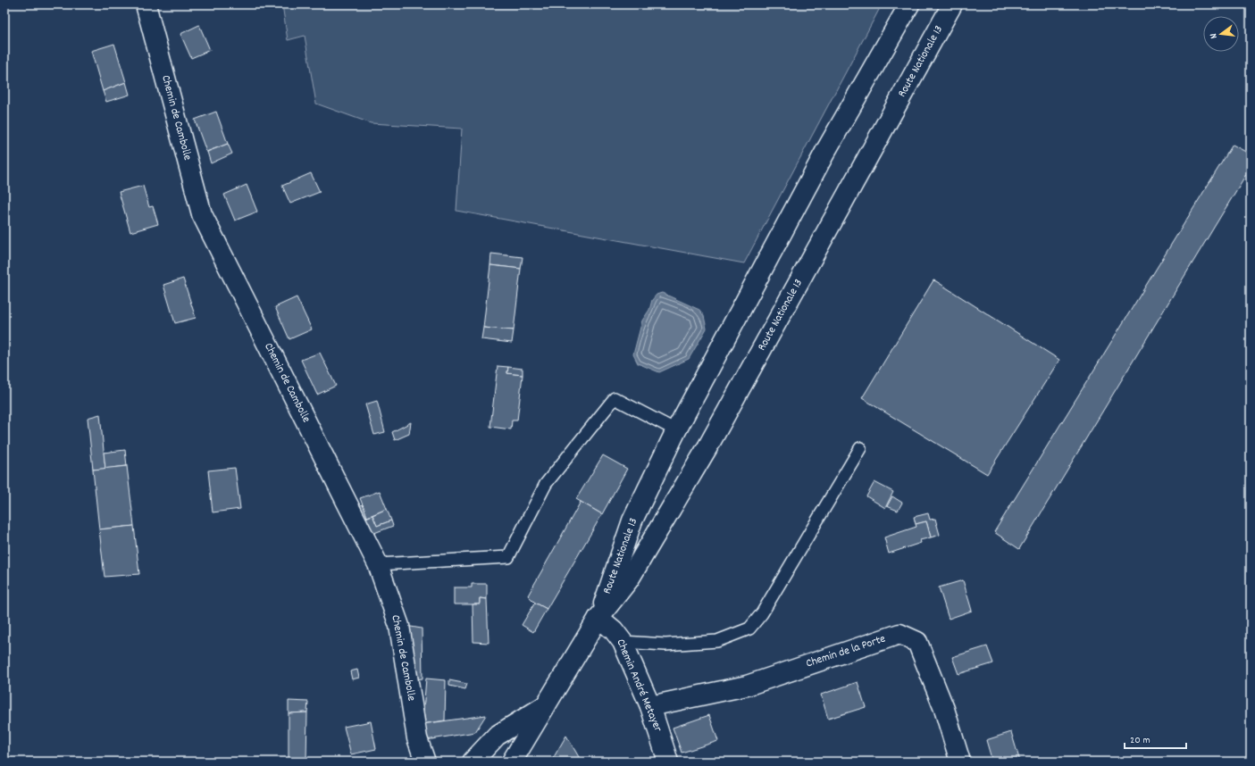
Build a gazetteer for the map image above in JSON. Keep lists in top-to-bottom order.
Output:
{
  "streets": {
    "main road": [
      "Route Nationale 13",
      "Chemin de Cambolle",
      "Chemin de la Porte",
      "Chemin André Metayer"
    ]
  },
  "crossings": [
    ["Route Nationale 13", "Chemin André Metayer"],
    ["Chemin de la Porte", "Chemin André Metayer"]
  ],
  "scale_bar": "20 m",
  "north": "left"
}
